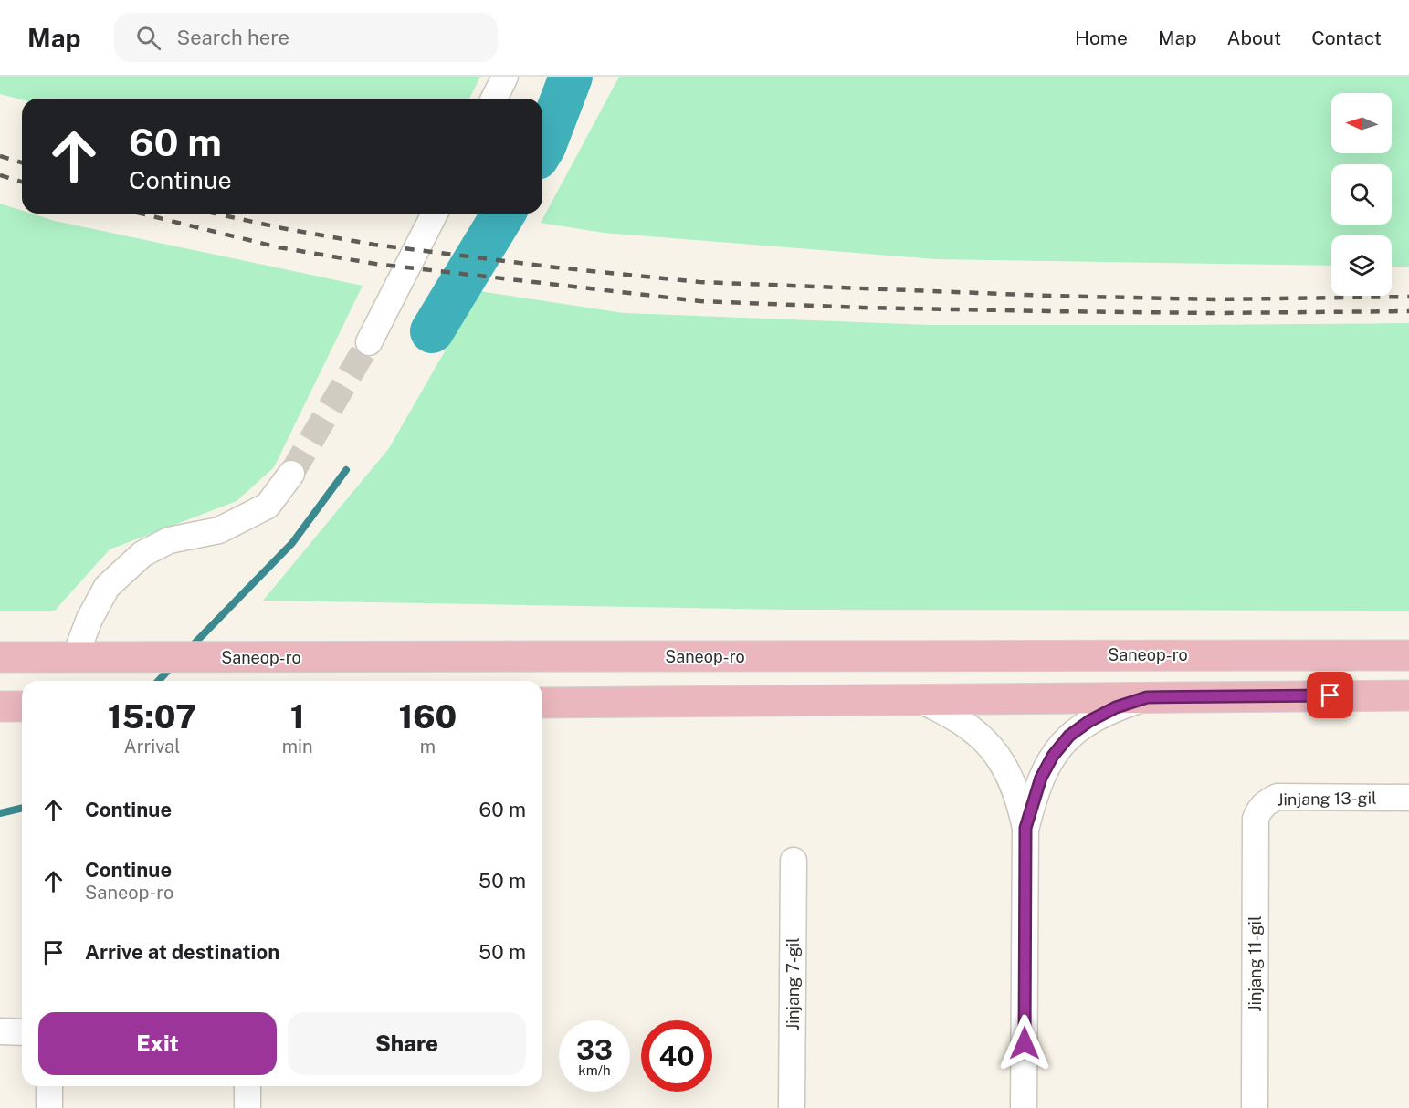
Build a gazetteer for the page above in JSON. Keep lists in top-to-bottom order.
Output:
{
  "streets": {
    "main road": ["Saneop-ro"],
    "street": ["Jinjang 13-gil", "Jinjang 11-gil", "Jinjang 7-gil"]
  },
  "crossings": [
    ["Jinjang 13-gil", "Jinjang 11-gil"]
  ],
  "north": "left",
  "page": {
    "header": "Map",
    "search": "Search here",
    "nav": [
      "Home",
      "Map",
      "About",
      "Contact"
    ],
    "turn": ["60 m", "Continue"],
    "eta": [
      "15:07",
      "Arrival",
      "1",
      "min",
      "160",
      "m"
    ],
    "list": [
      {
        "name": "Continue",
        "value": "60 m"
      },
      {
        "name": "Continue",
        "note": "Saneop-ro",
        "value": "50 m"
      },
      {
        "name": "Arrive at destination",
        "value": "50 m"
      }
    ],
    "buttons": ["Exit", "Share"],
    "speed": "33 km/h",
    "limit": "40"
  }
}
